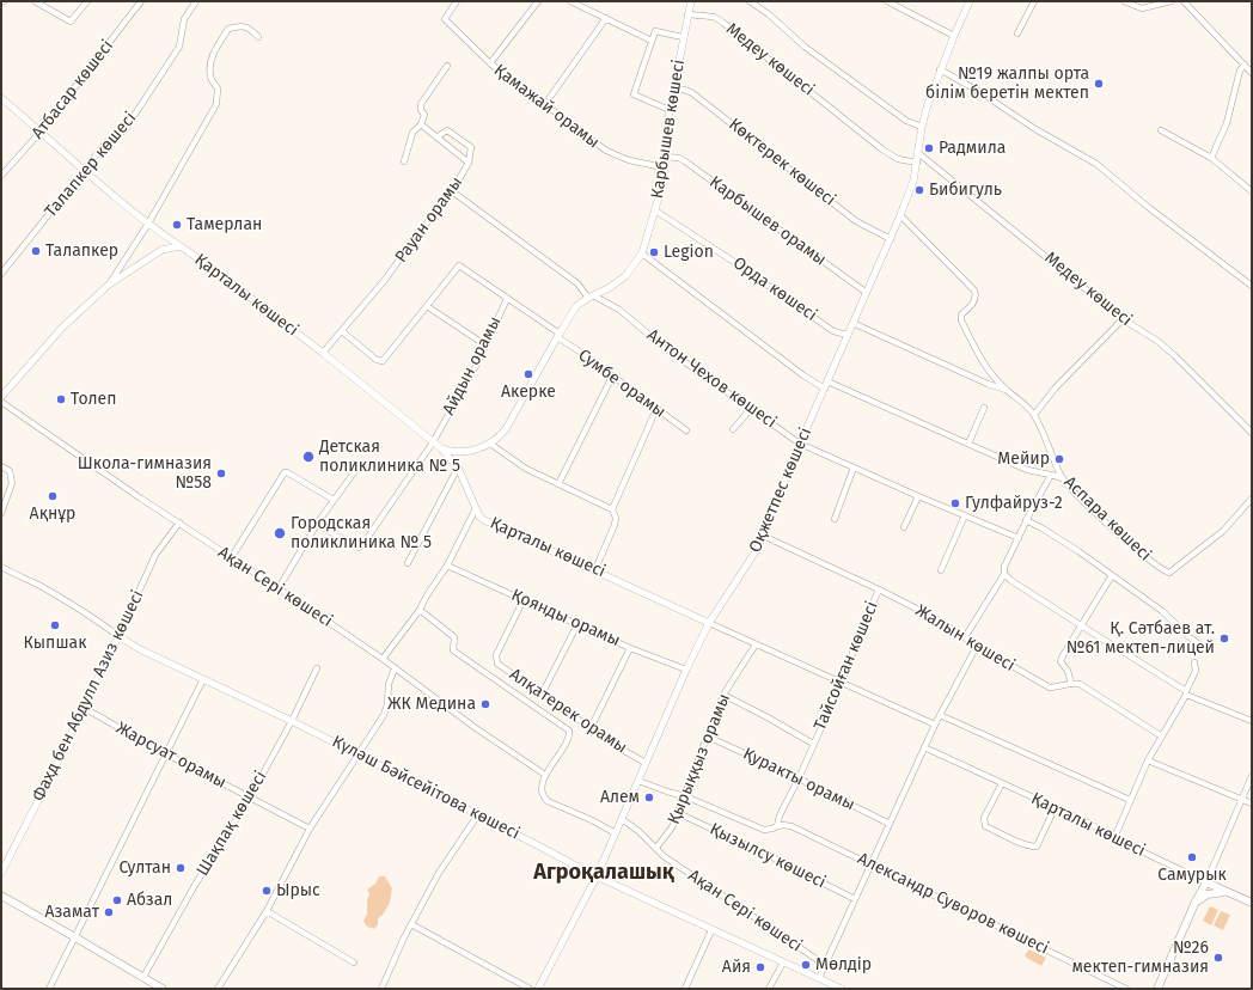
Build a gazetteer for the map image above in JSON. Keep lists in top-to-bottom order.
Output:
{
  "streets": {
    "main road": ["Қарталы көшесі"],
    "street": [
      "Медеу көшесі",
      "Атбасар көшесі",
      "Қамажай орамы",
      "Карбышев көшесі",
      "Көктерек көшесі",
      "Талапкер көшесі",
      "Рауан орамы",
      "Карбышев орамы",
      "Орда көшесі",
      "Айдын орамы",
      "Антон Чехов көшесі",
      "Сумбе орамы",
      "Оқжетпес көшесі",
      "Аспара көшесі",
      "Ақан Сері көшесі",
      "Қоянды орамы",
      "Жалын көшесі",
      "Тайсойған көшесі",
      "Фахд бен Абдулл Азиз көшесі",
      "Алқатерек орамы",
      "Жарсуат орамы",
      "Қырыққыз орамы",
      "Қуракты орамы",
      "Күләш Бәйсейітова көшесі",
      "Шақпақ көшесі",
      "Қызылсу көшесі",
      "Александр Суворов көшесі"
    ]
  },
  "crossings": [
    ["Медеу көшесі", "Карбышев көшесі"],
    ["Медеу көшесі", "Оқжетпес көшесі"],
    ["Атбасар көшесі", "Қарталы көшесі"],
    ["Қамажай орамы", "Карбышев көшесі"],
    ["Карбышев көшесі", "Көктерек көшесі"],
    ["Карбышев көшесі", "Карбышев орамы"],
    ["Карбышев көшесі", "Орда көшесі"],
    ["Карбышев көшесі", "Антон Чехов көшесі"],
    ["Карбышев көшесі", "Сумбе орамы"],
    ["Көктерек көшесі", "Оқжетпес көшесі"],
    ["Талапкер көшесі", "Қарталы көшесі"],
    ["Рауан орамы", "Қарталы көшесі"],
    ["Рауан орамы", "Антон Чехов көшесі"],
    ["Карбышев орамы", "Оқжетпес көшесі"],
    ["Орда көшесі", "Оқжетпес көшесі"],
    ["Қарталы көшесі", "Айдын орамы"],
    ["Қарталы көшесі", "Оқжетпес көшесі"],
    ["Қарталы көшесі", "Тайсойған көшесі"],
    ["Қарталы көшесі", "Қырыққыз орамы"],
    ["Айдын орамы", "Сумбе орамы"],
    ["Антон Чехов көшесі", "Оқжетпес көшесі"],
    ["Оқжетпес көшесі", "Аспара көшесі"],
    ["Оқжетпес көшесі", "Ақан Сері көшесі"],
    ["Оқжетпес көшесі", "Қоянды орамы"],
    ["Оқжетпес көшесі", "Жалын көшесі"],
    ["Оқжетпес көшесі", "Алқатерек орамы"],
    ["Оқжетпес көшесі", "Күләш Бәйсейітова көшесі"],
    ["Оқжетпес көшесі", "Александр Суворов көшесі"],
    ["Ақан Сері көшесі", "Фахд бен Абдулл Азиз көшесі"],
    ["Ақан Сері көшесі", "Қырыққыз орамы"],
    ["Қоянды орамы", "Алқатерек орамы"],
    ["Жалын көшесі", "Тайсойған көшесі"],
    ["Тайсойған көшесі", "Қырыққыз орамы"],
    ["Тайсойған көшесі", "Қуракты орамы"],
    ["Тайсойған көшесі", "Александр Суворов көшесі"],
    ["Фахд бен Абдулл Азиз көшесі", "Жарсуат орамы"],
    ["Фахд бен Абдулл Азиз көшесі", "Күләш Бәйсейітова көшесі"],
    ["Жарсуат орамы", "Шақпақ көшесі"],
    ["Қырыққыз орамы", "Қуракты орамы"],
    ["Қырыққыз орамы", "Қызылсу көшесі"],
    ["Қырыққыз орамы", "Александр Суворов көшесі"],
    ["Күләш Бәйсейітова көшесі", "Шақпақ көшесі"]
  ],
  "districts": ["Агроқалашық"],
  "places": [
    "№19 жалпы орта білім беретін мектеп",
    "Радмила",
    "Бибигуль",
    "Тамерлан",
    "Талапкер",
    "Legion",
    "Акерке",
    "Толеп",
    "Детская поликлиника № 5",
    "Мейир",
    "Школа-гимназия №58",
    "Ақнұр",
    "Гулфайруз-2",
    "Городская поликлиника № 5",
    "Кыпшак",
    "Қ. Сәтбаев ат. №61 мектеп-лицей",
    "ЖК Медина",
    "Алем",
    "Самурык",
    "Султан",
    "Ырыс",
    "Абзал",
    "Азамат",
    "№26 мектеп-гимназия",
    "Мөлдiр",
    "Айя"
  ]
}
